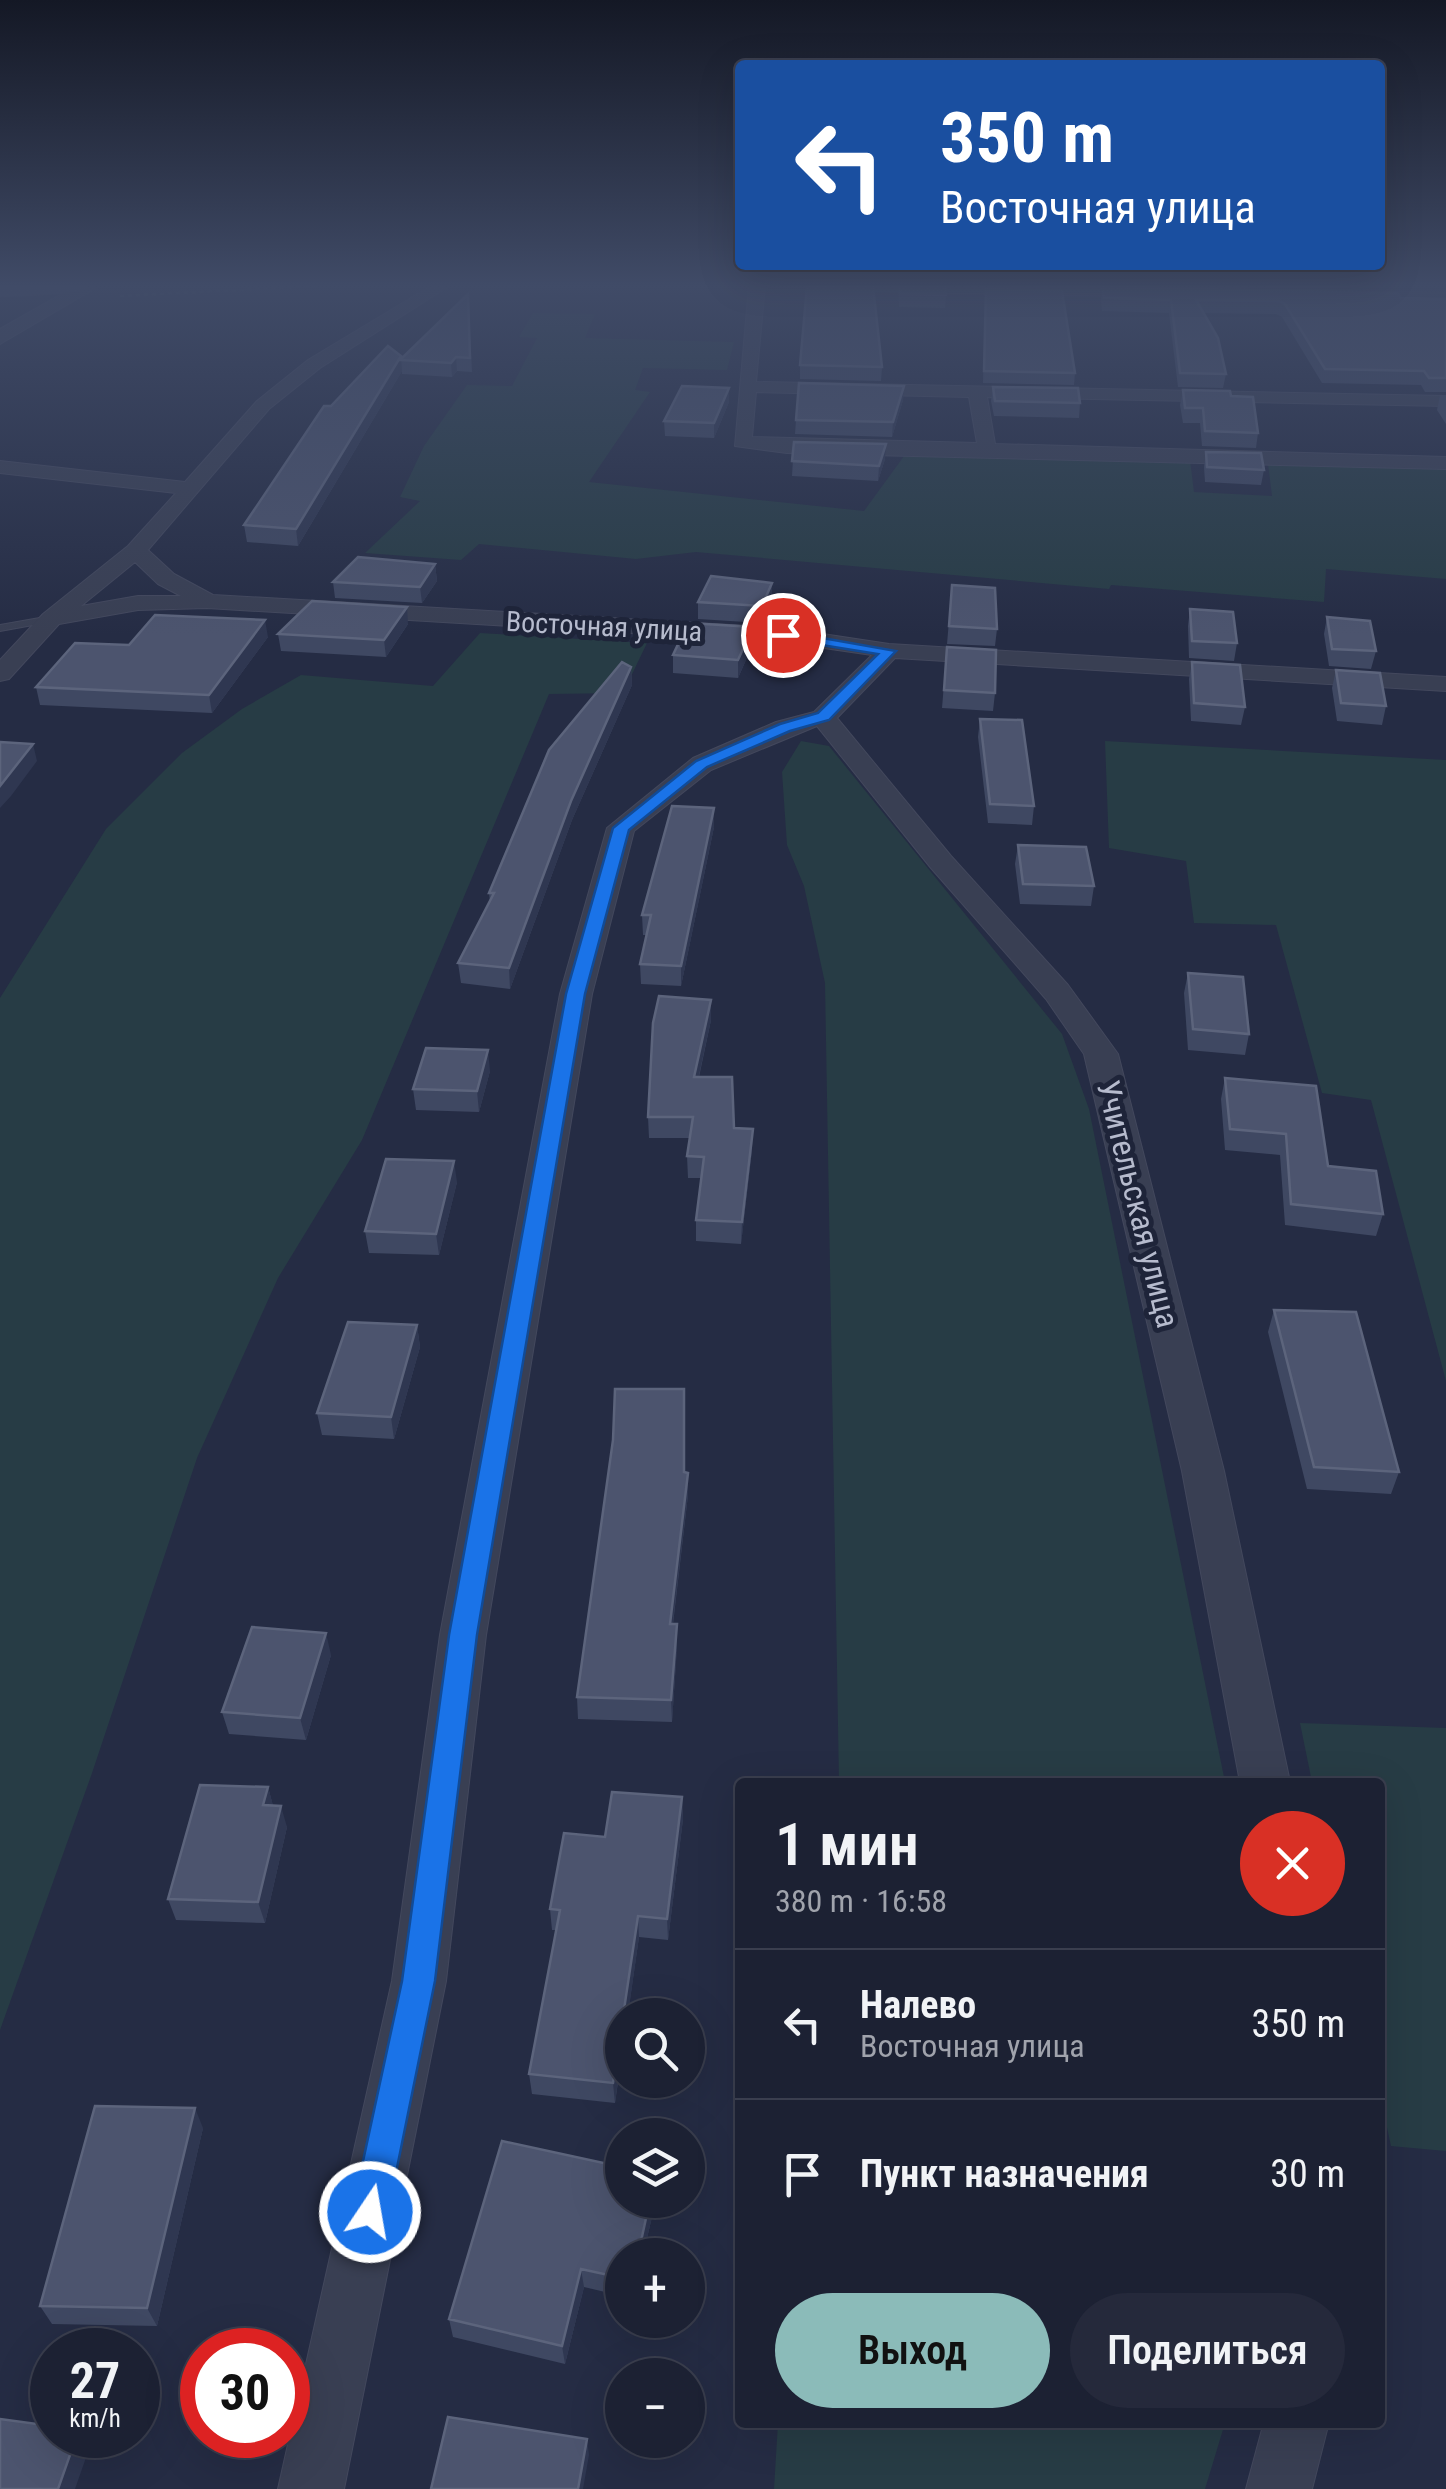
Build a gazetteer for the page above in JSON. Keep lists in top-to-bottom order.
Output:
{
  "streets": {
    "street": ["Восточная улица", "Учительская улица"]
  },
  "page": {
    "turn": ["350 m", "Восточная улица"],
    "heading": ["1 мин", "380 m · 16:58"],
    "list": [
      {
        "name": "Налево",
        "note": "Восточная улица",
        "value": "350 m"
      },
      {
        "name": "Пункт назначения",
        "value": "30 m"
      }
    ],
    "map_buttons": ["+", "−"],
    "buttons": ["Выход", "Поделиться"],
    "speed": "27 km/h",
    "limit": "30"
  }
}
